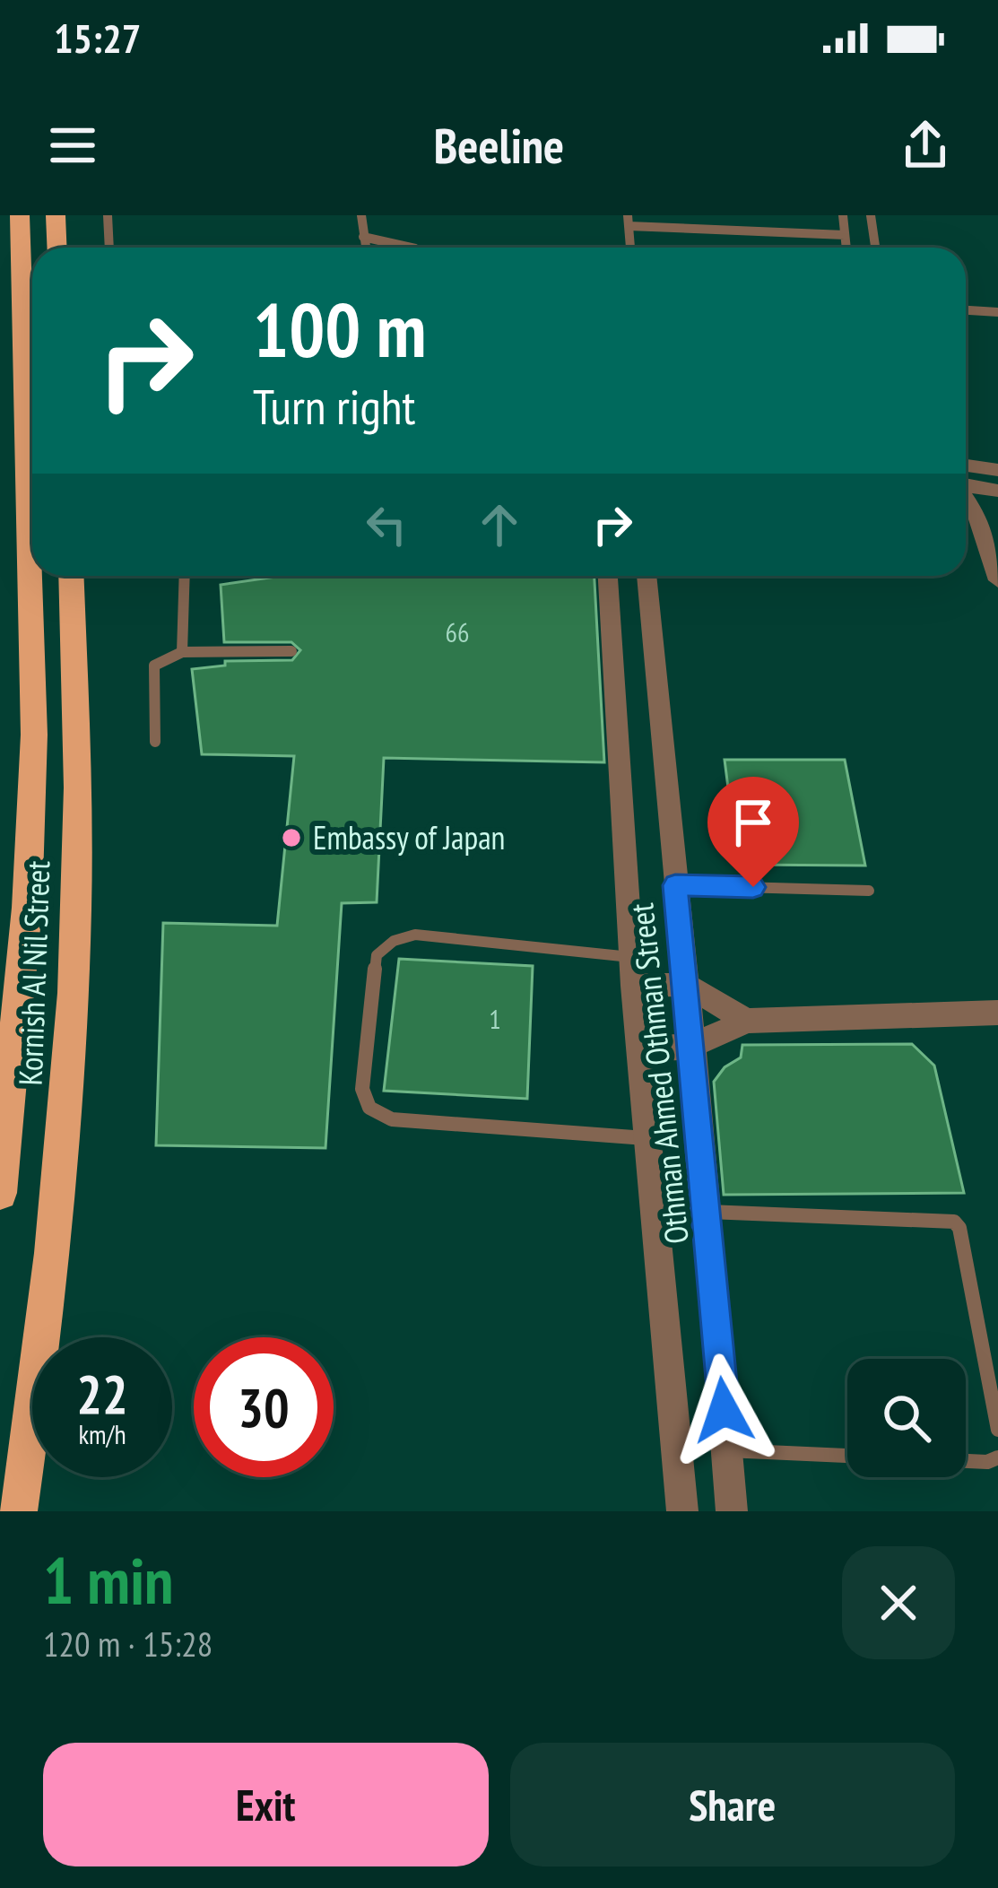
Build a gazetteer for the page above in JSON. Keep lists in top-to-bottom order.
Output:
{
  "streets": {
    "highway": ["Kornish Al Nil Street"],
    "street": ["Othman Ahmed Othman Street"]
  },
  "places": ["Embassy of Japan"],
  "house_numbers": ["66", "1"],
  "page": {
    "status": "15:27",
    "header": "Beeline",
    "turn": ["100 m", "Turn right"],
    "speed": "22 km/h",
    "limit": "30",
    "heading": ["1 min", "120 m · 15:28"],
    "buttons": ["Exit", "Share"]
  }
}
